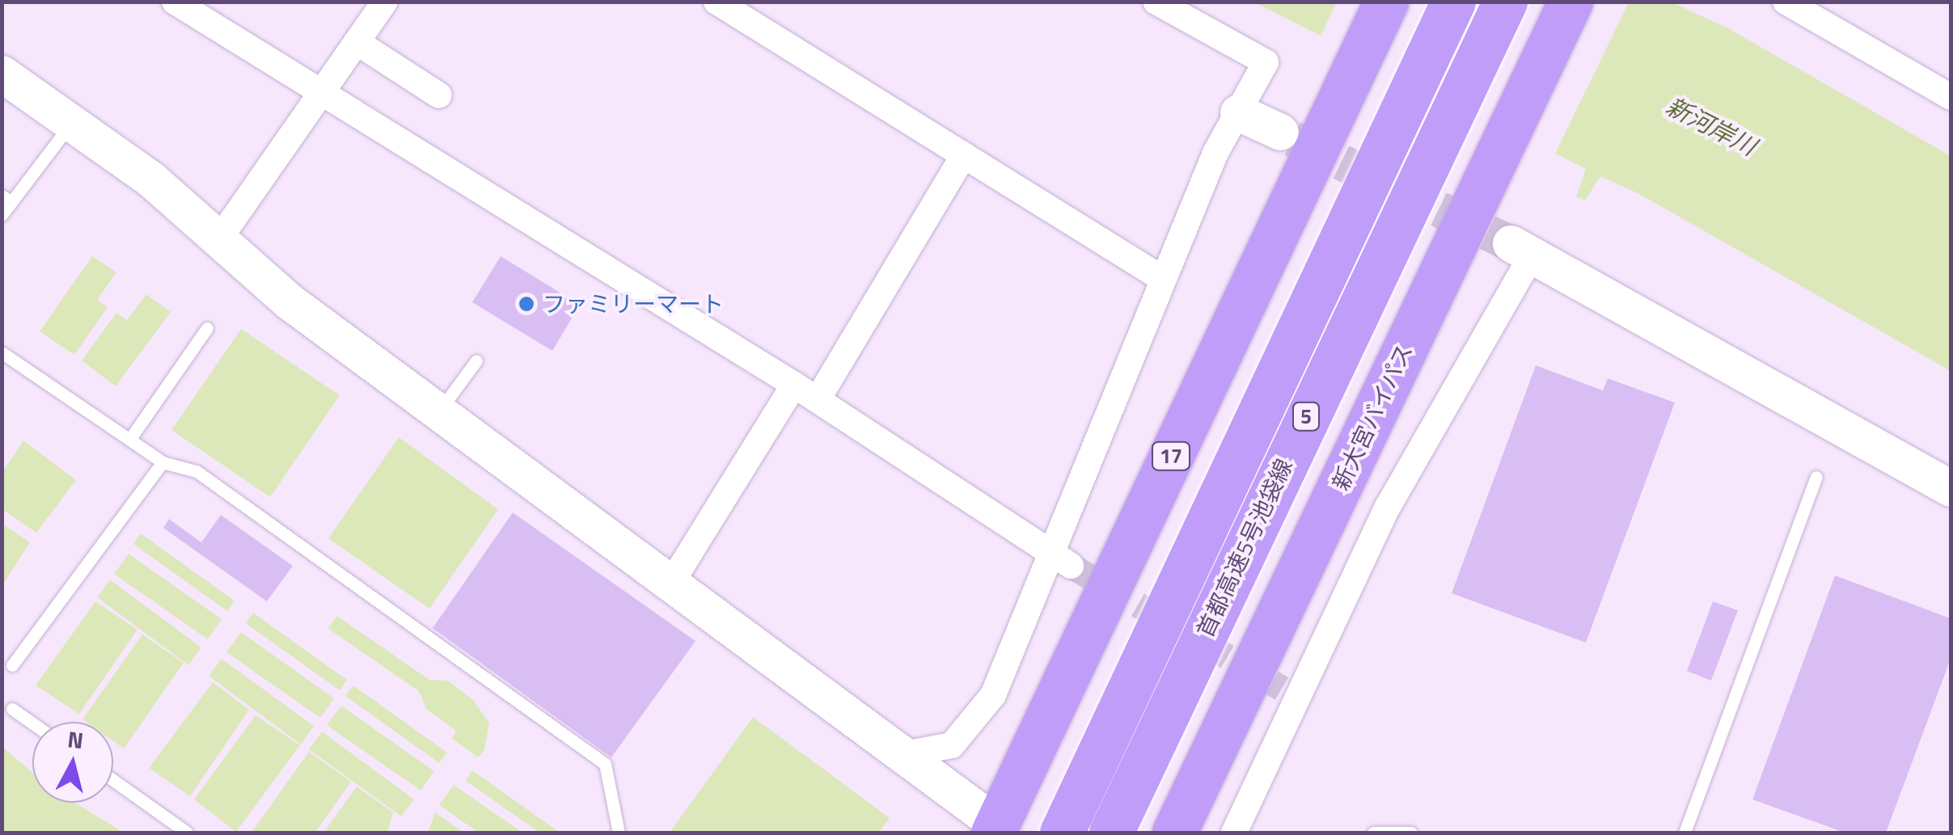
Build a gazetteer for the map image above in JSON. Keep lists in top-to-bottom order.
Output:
{
  "streets": {
    "highway": [
      "5",
      "新大宮バイパス",
      "17",
      "首都高速5号池袋線"
    ]
  },
  "water": ["新河岸川"],
  "places": ["ファミリーマート"],
  "north": "top"
}
